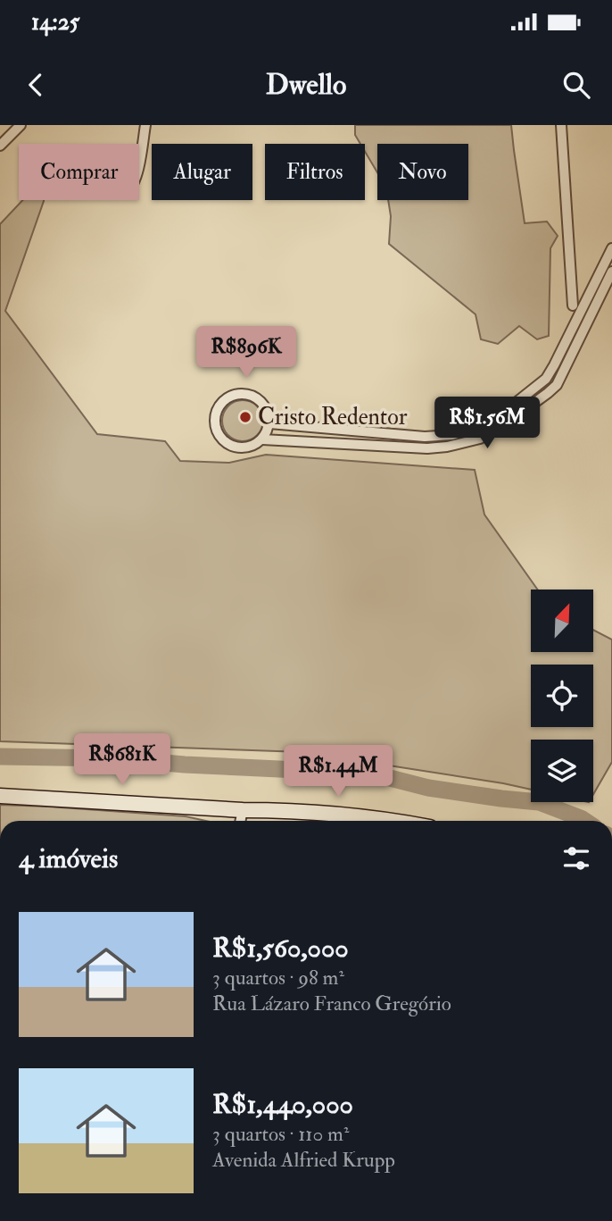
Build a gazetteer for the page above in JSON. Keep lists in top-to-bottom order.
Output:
{
  "places": ["Cristo Redentor"],
  "north": "top right",
  "page": {
    "status": "14:25",
    "header": "Dwello",
    "chip": [
      "Comprar",
      "Alugar",
      "Filtros",
      "Novo"
    ],
    "price": [
      "R$896K",
      "R$1.56M",
      "R$681K",
      "R$1.44M"
    ],
    "heading": "4 imóveis",
    "list": [
      {
        "name": "R$1,560,000",
        "note": "3 quartos · 98 m² · Rua Lázaro Franco Gregório"
      },
      {
        "name": "R$1,440,000",
        "note": "3 quartos · 110 m² · Avenida Alfried Krupp"
      }
    ]
  }
}
